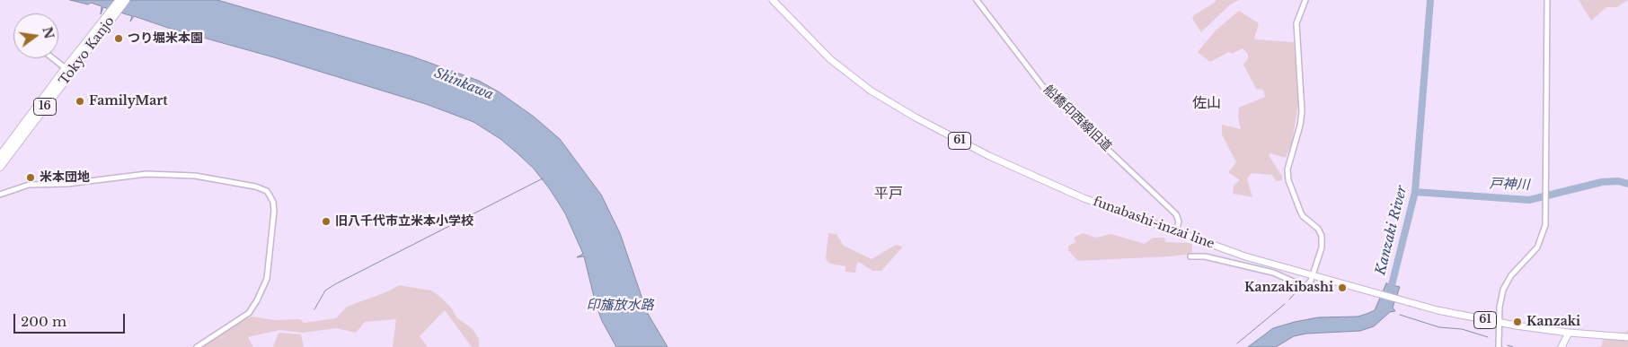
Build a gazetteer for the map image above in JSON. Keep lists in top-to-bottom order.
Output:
{
  "streets": {
    "highway": ["Tokyo Kanjo", "16"],
    "main road": ["61", "funabashi-inzai line"],
    "street": ["船橋印西線旧道"]
  },
  "crossings": [
    ["船橋印西線旧道", "funabashi-inzai line"],
    ["61", "funabashi-inzai line"]
  ],
  "districts": ["佐山", "平戸"],
  "water": [
    "Shinkawa",
    "戸神川",
    "Kanzaki River",
    "印旛放水路"
  ],
  "places": [
    "つり堀米本園",
    "FamilyMart",
    "米本団地",
    "旧八千代市立米本小学校",
    "Kanzakibashi",
    "Kanzaki"
  ],
  "scale_bar": "200 m",
  "north": "right"
}
